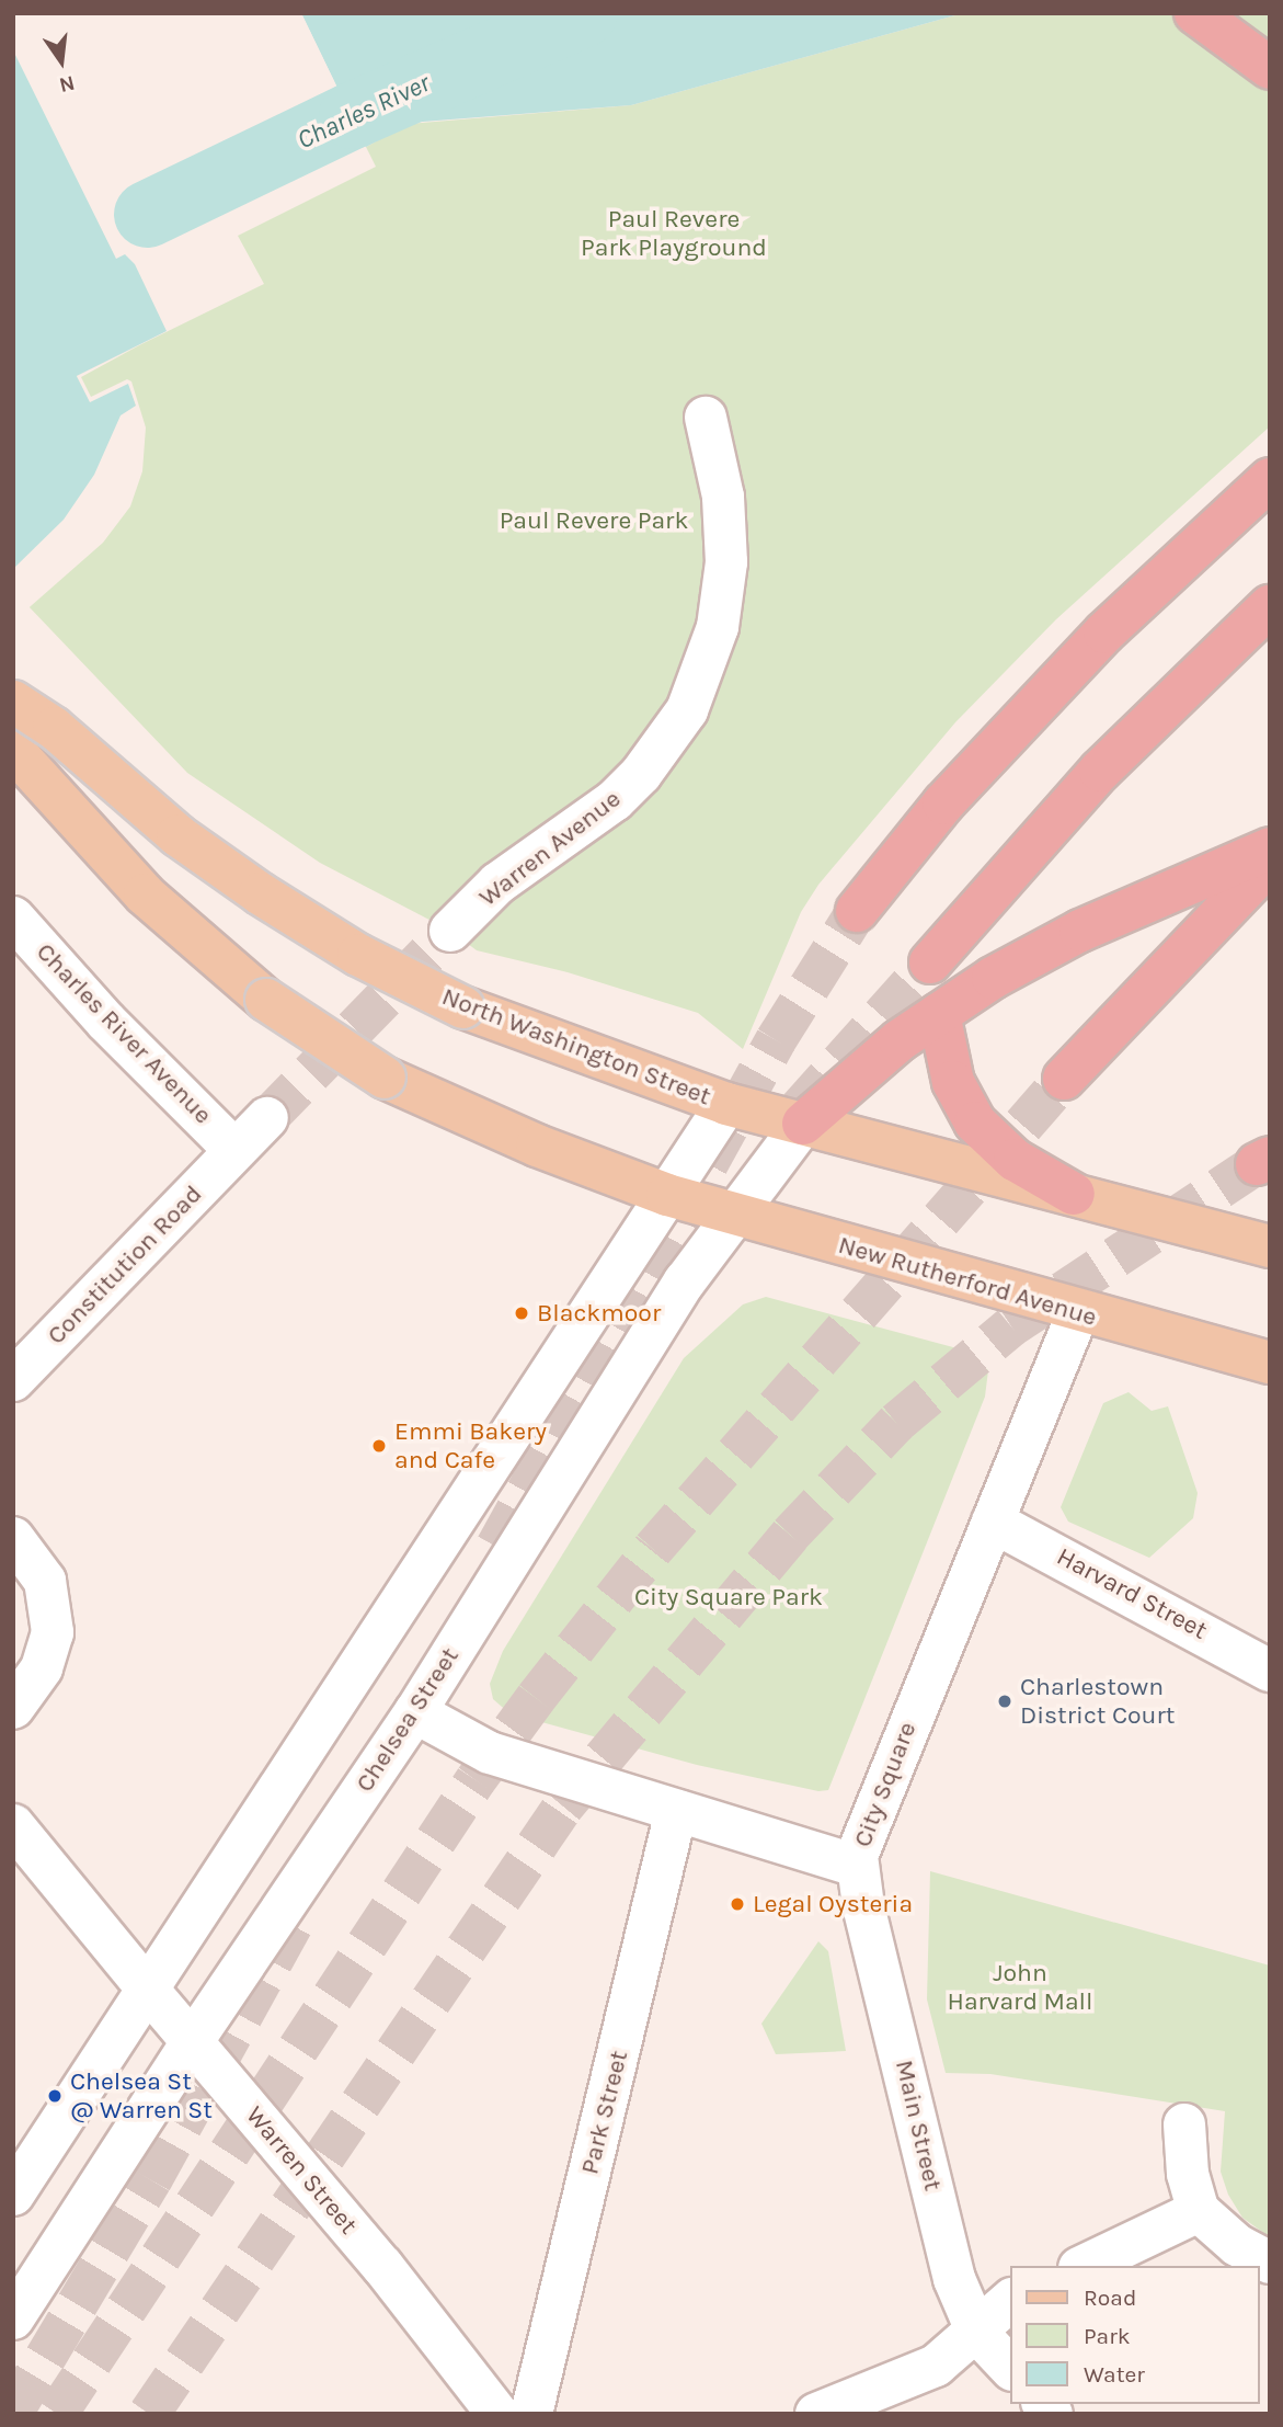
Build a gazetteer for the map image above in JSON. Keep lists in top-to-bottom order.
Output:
{
  "streets": {
    "main road": [
      "Warren Avenue",
      "Charles River Avenue",
      "North Washington Street",
      "Constitution Road",
      "New Rutherford Avenue",
      "Harvard Street",
      "Chelsea Street",
      "City Square",
      "Park Street",
      "Main Street",
      "Warren Street"
    ]
  },
  "crossings": [
    ["Charles River Avenue", "Constitution Road"],
    ["New Rutherford Avenue", "Chelsea Street"],
    ["New Rutherford Avenue", "City Square"],
    ["Harvard Street", "City Square"],
    ["Chelsea Street", "City Square"],
    ["Chelsea Street", "Warren Street"],
    ["City Square", "Park Street"],
    ["City Square", "Main Street"]
  ],
  "water": ["Charles River"],
  "parks": [
    "Paul Revere Park Playground",
    "Paul Revere Park",
    "City Square Park",
    "John Harvard Mall"
  ],
  "places": [
    "Blackmoor",
    "Emmi Bakery and Cafe",
    "Charlestown District Court",
    "Legal Oysteria",
    "Chelsea St @ Warren St"
  ],
  "legend": ["Road", "Park", "Water"],
  "north": "bottom"
}
